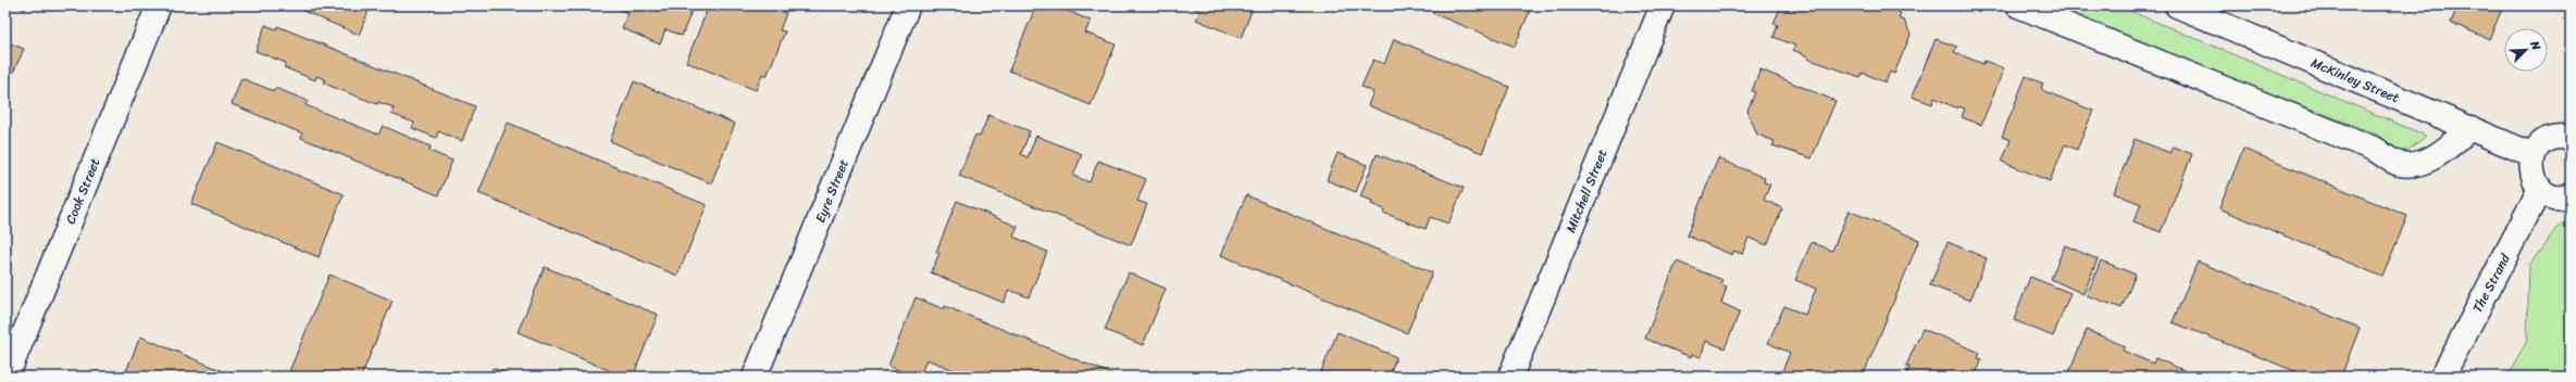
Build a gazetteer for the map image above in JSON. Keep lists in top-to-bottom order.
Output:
{
  "streets": {
    "street": [
      "McKinley Street",
      "Cook Street",
      "Eyre Street",
      "Mitchell Street",
      "The Strand"
    ]
  },
  "north": "top right"
}
